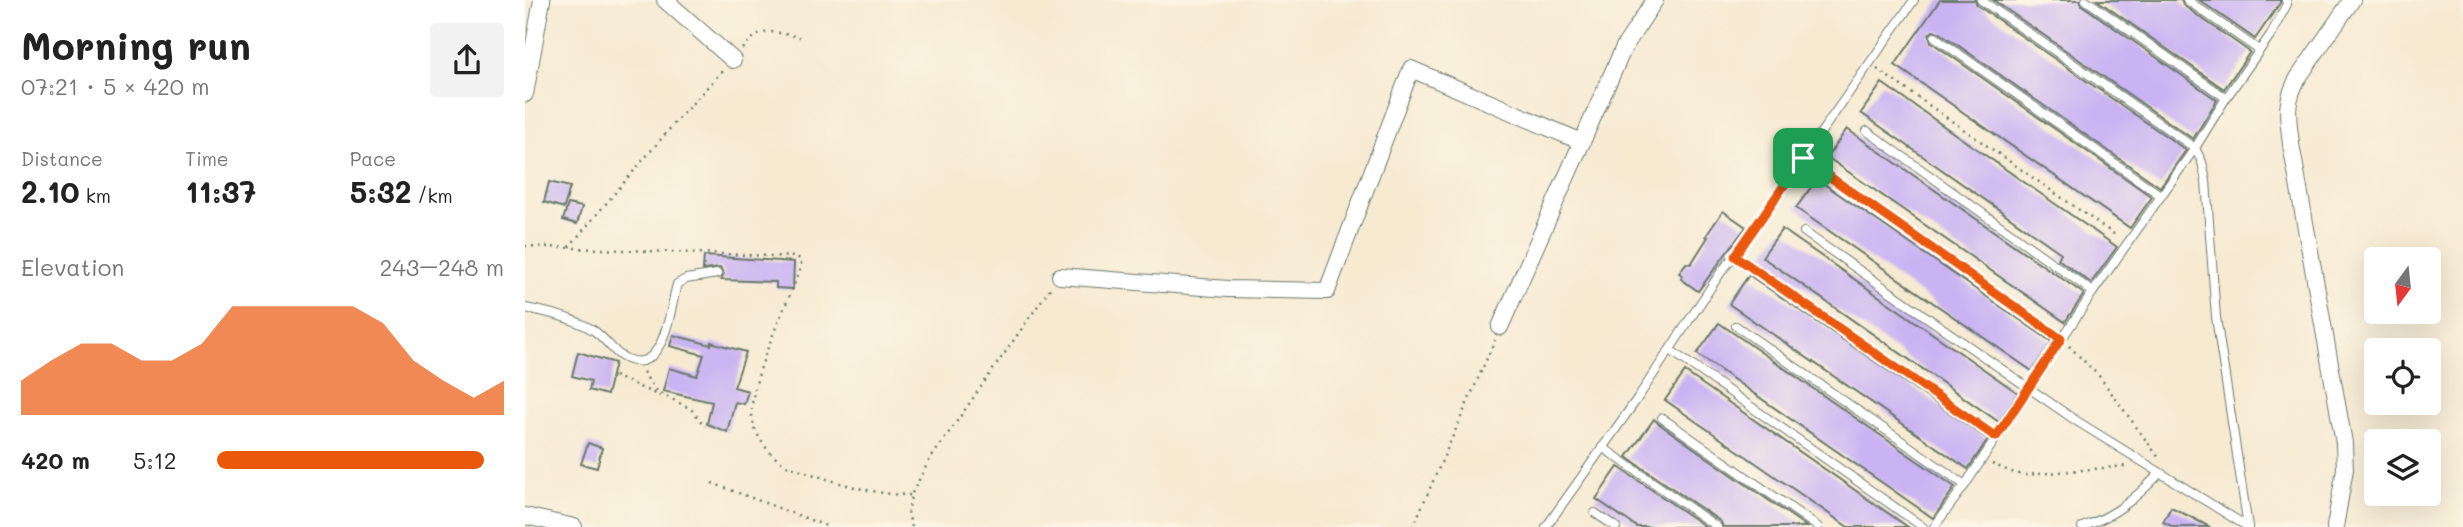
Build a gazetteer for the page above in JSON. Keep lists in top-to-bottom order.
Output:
{
  "north": "bottom",
  "page": {
    "heading": ["Morning run", "07:21 · 5 × 420 m"],
    "stats": [
      ["Distance", "2.10 km"],
      ["Time", "11:37"],
      ["Pace", "5:32 /km"]
    ],
    "chart": ["Elevation", "243–248 m"],
    "list": [
      {
        "name": "420 m",
        "note": "5:12"
      }
    ]
  }
}
